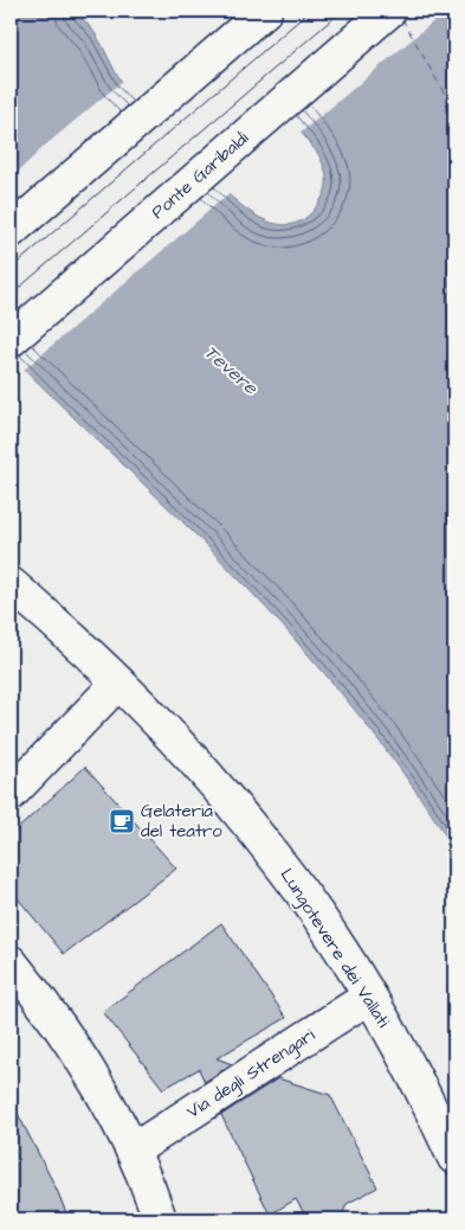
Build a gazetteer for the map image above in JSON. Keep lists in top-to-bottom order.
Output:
{
  "streets": {
    "main road": ["Ponte Garibaldi", "Lungotevere dei Vallati", "Via degli Strengari"]
  },
  "crossings": [
    ["Lungotevere dei Vallati", "Via degli Strengari"]
  ],
  "water": ["Tevere"],
  "places": {
    "cafe": ["Gelateria del teatro"]
  }
}
